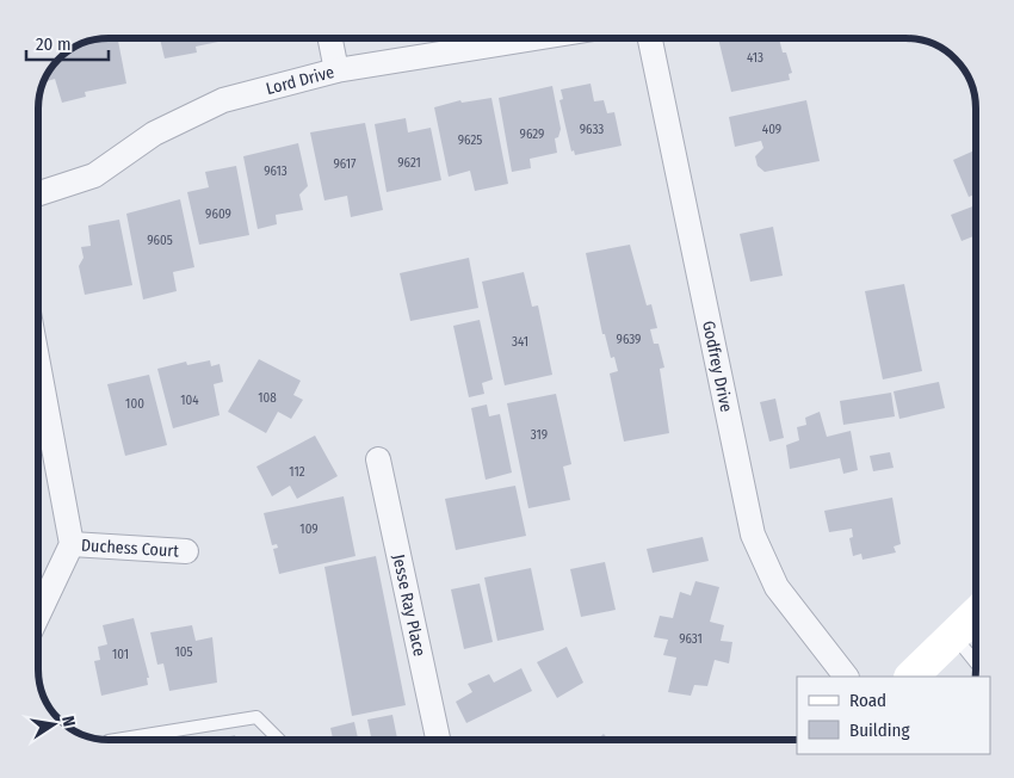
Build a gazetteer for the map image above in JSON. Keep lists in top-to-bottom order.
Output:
{
  "streets": {
    "street": [
      "Lord Drive",
      "Godfrey Drive",
      "Duchess Court",
      "Jesse Ray Place"
    ]
  },
  "house_numbers": [
    "413",
    "9633",
    "409",
    "9629",
    "9625",
    "9621",
    "9617",
    "9613",
    "9609",
    "9605",
    "9639",
    "341",
    "108",
    "104",
    "100",
    "319",
    "112",
    "109",
    "9631",
    "105",
    "101"
  ],
  "legend": ["Road", "Building"],
  "scale_bar": "20 m",
  "north": "right"
}
